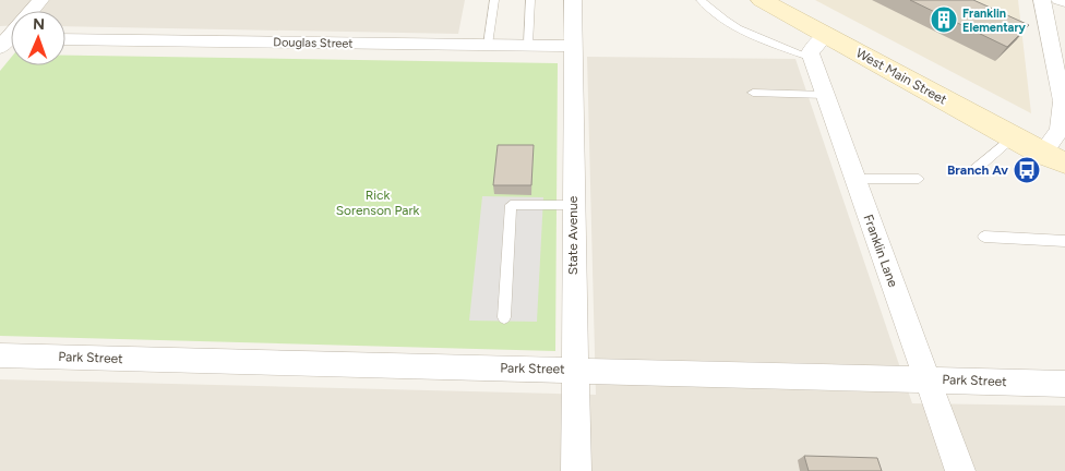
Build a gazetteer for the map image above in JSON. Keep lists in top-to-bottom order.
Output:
{
  "streets": {
    "main road": ["West Main Street"],
    "street": [
      "Douglas Street",
      "State Avenue",
      "Franklin Lane",
      "Park Street"
    ]
  },
  "crossings": [
    ["Douglas Street", "State Avenue"],
    ["State Avenue", "Park Street"],
    ["Franklin Lane", "Park Street"]
  ],
  "parks": ["Rick Sorenson Park"],
  "places": {
    "building": ["Franklin Elementary"],
    "bus stop": ["Branch Av"]
  },
  "north": "top"
}
